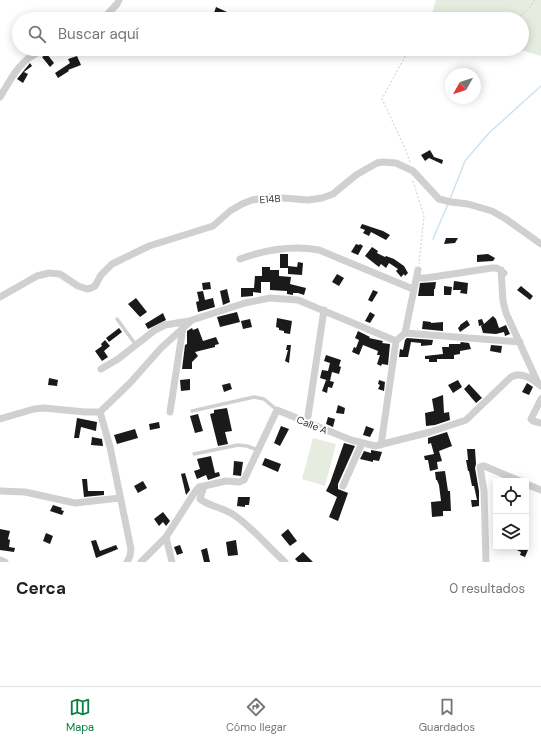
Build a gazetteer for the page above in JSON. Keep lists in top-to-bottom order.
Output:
{
  "streets": {
    "street": ["E14B", "Calle A"]
  },
  "north": "bottom left",
  "page": {
    "search": "Buscar aquí",
    "heading": ["Cerca", "0 resultados"],
    "nav": ["Mapa", "Cómo llegar", "Guardados"]
  }
}
